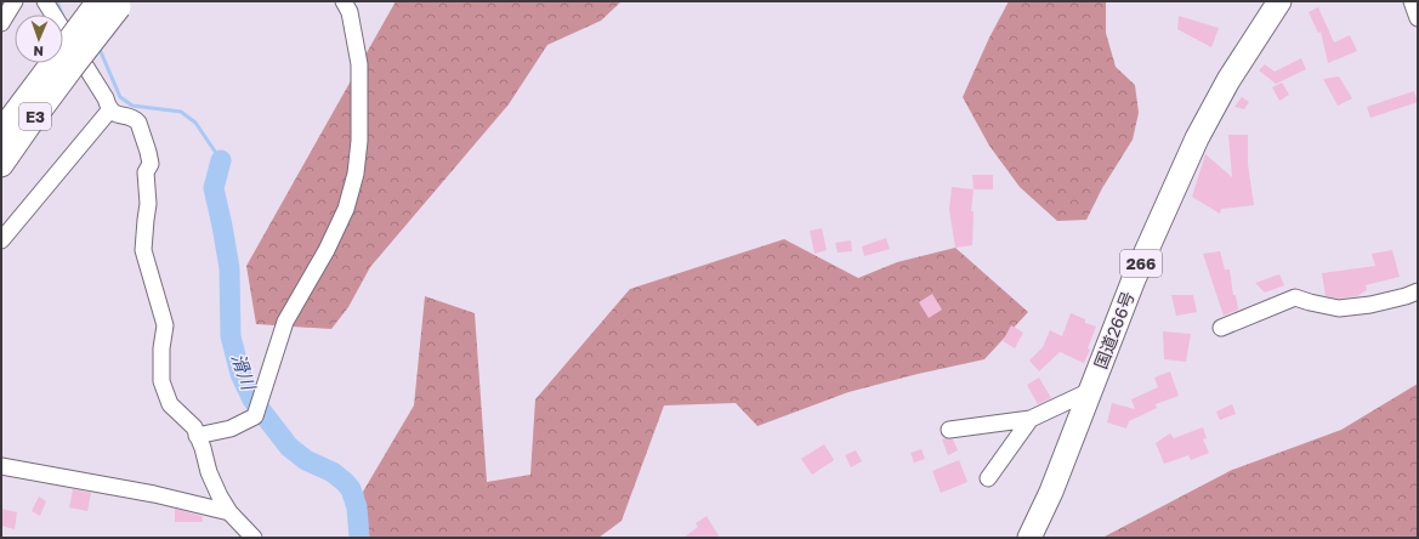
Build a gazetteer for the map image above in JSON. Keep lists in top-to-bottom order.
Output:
{
  "streets": {
    "highway": ["E3", "266", "国道266号"]
  },
  "water": ["滑川"],
  "north": "bottom"
}
